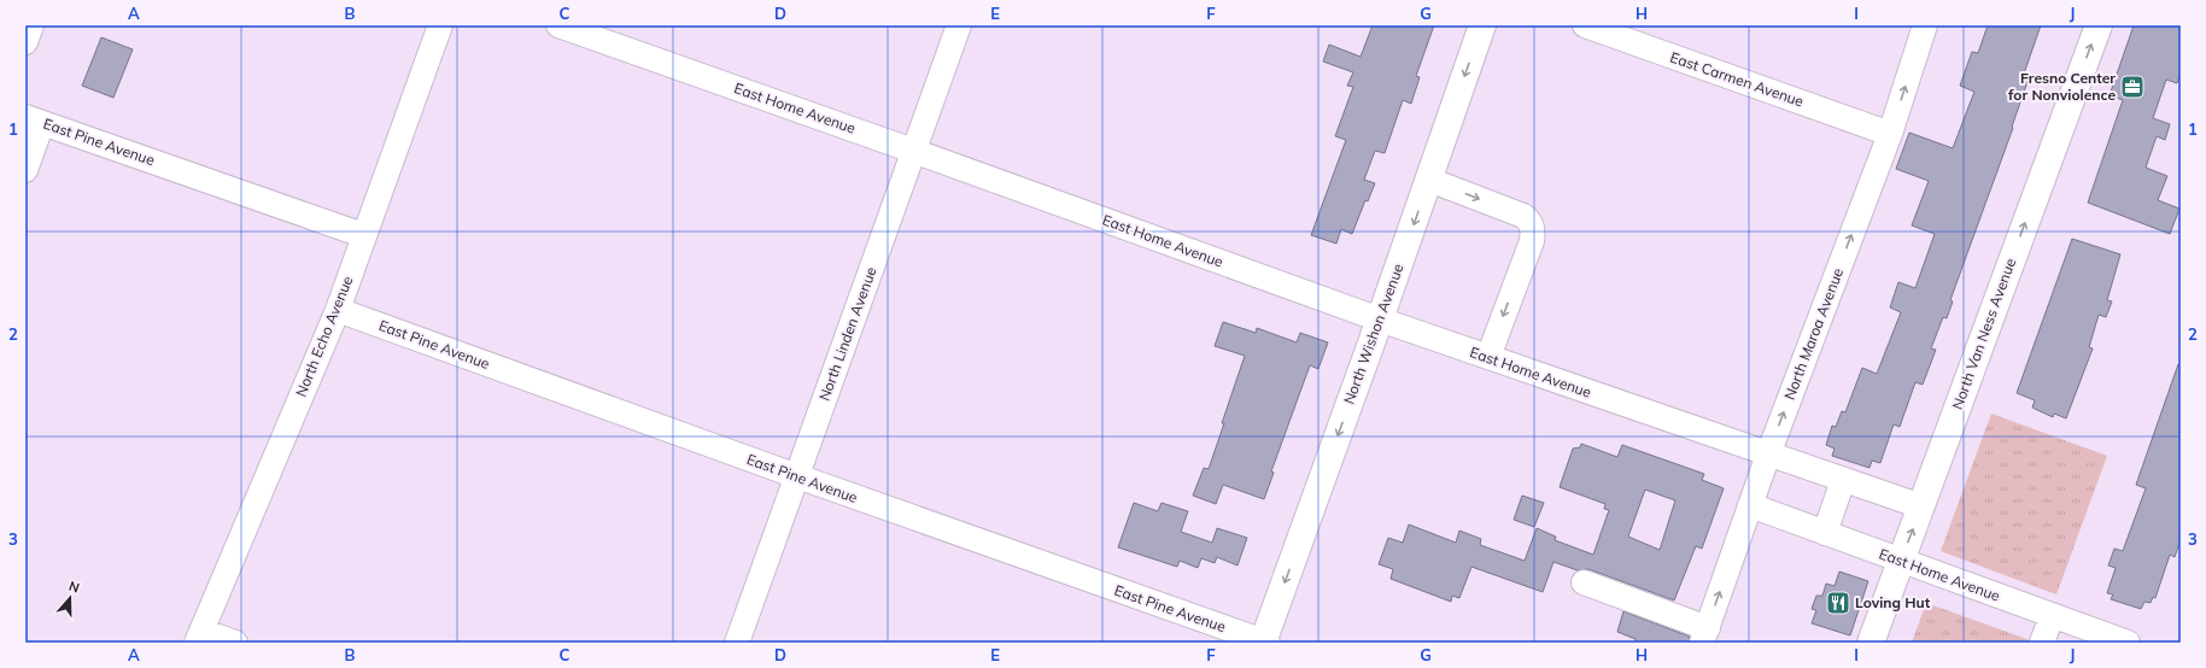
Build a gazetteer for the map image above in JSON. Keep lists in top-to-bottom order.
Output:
{
  "streets": {
    "main road": ["North Wishon Avenue", "North Van Ness Avenue"],
    "street": [
      "East Carmen Avenue",
      "East Home Avenue",
      "East Pine Avenue",
      "North Linden Avenue",
      "North Maroa Avenue",
      "North Echo Avenue"
    ]
  },
  "crossings": [
    ["East Carmen Avenue", "North Maroa Avenue"],
    ["East Home Avenue", "North Linden Avenue"],
    ["East Home Avenue", "North Wishon Avenue"],
    ["East Home Avenue", "North Maroa Avenue"],
    ["East Home Avenue", "North Van Ness Avenue"],
    ["East Pine Avenue", "North Linden Avenue"],
    ["East Pine Avenue", "North Wishon Avenue"],
    ["East Pine Avenue", "North Echo Avenue"]
  ],
  "one_way": ["North Wishon Avenue", "North Maroa Avenue", "North Van Ness Avenue"],
  "places": {
    "office": ["Fresno Center for Nonviolence"],
    "restaurant": ["Loving Hut"]
  },
  "north": "top",
  "grid": {
    "columns": [
      "A",
      "B",
      "C",
      "D",
      "E",
      "F",
      "G",
      "H",
      "I",
      "J"
    ],
    "rows": ["1", "2", "3"]
  }
}
